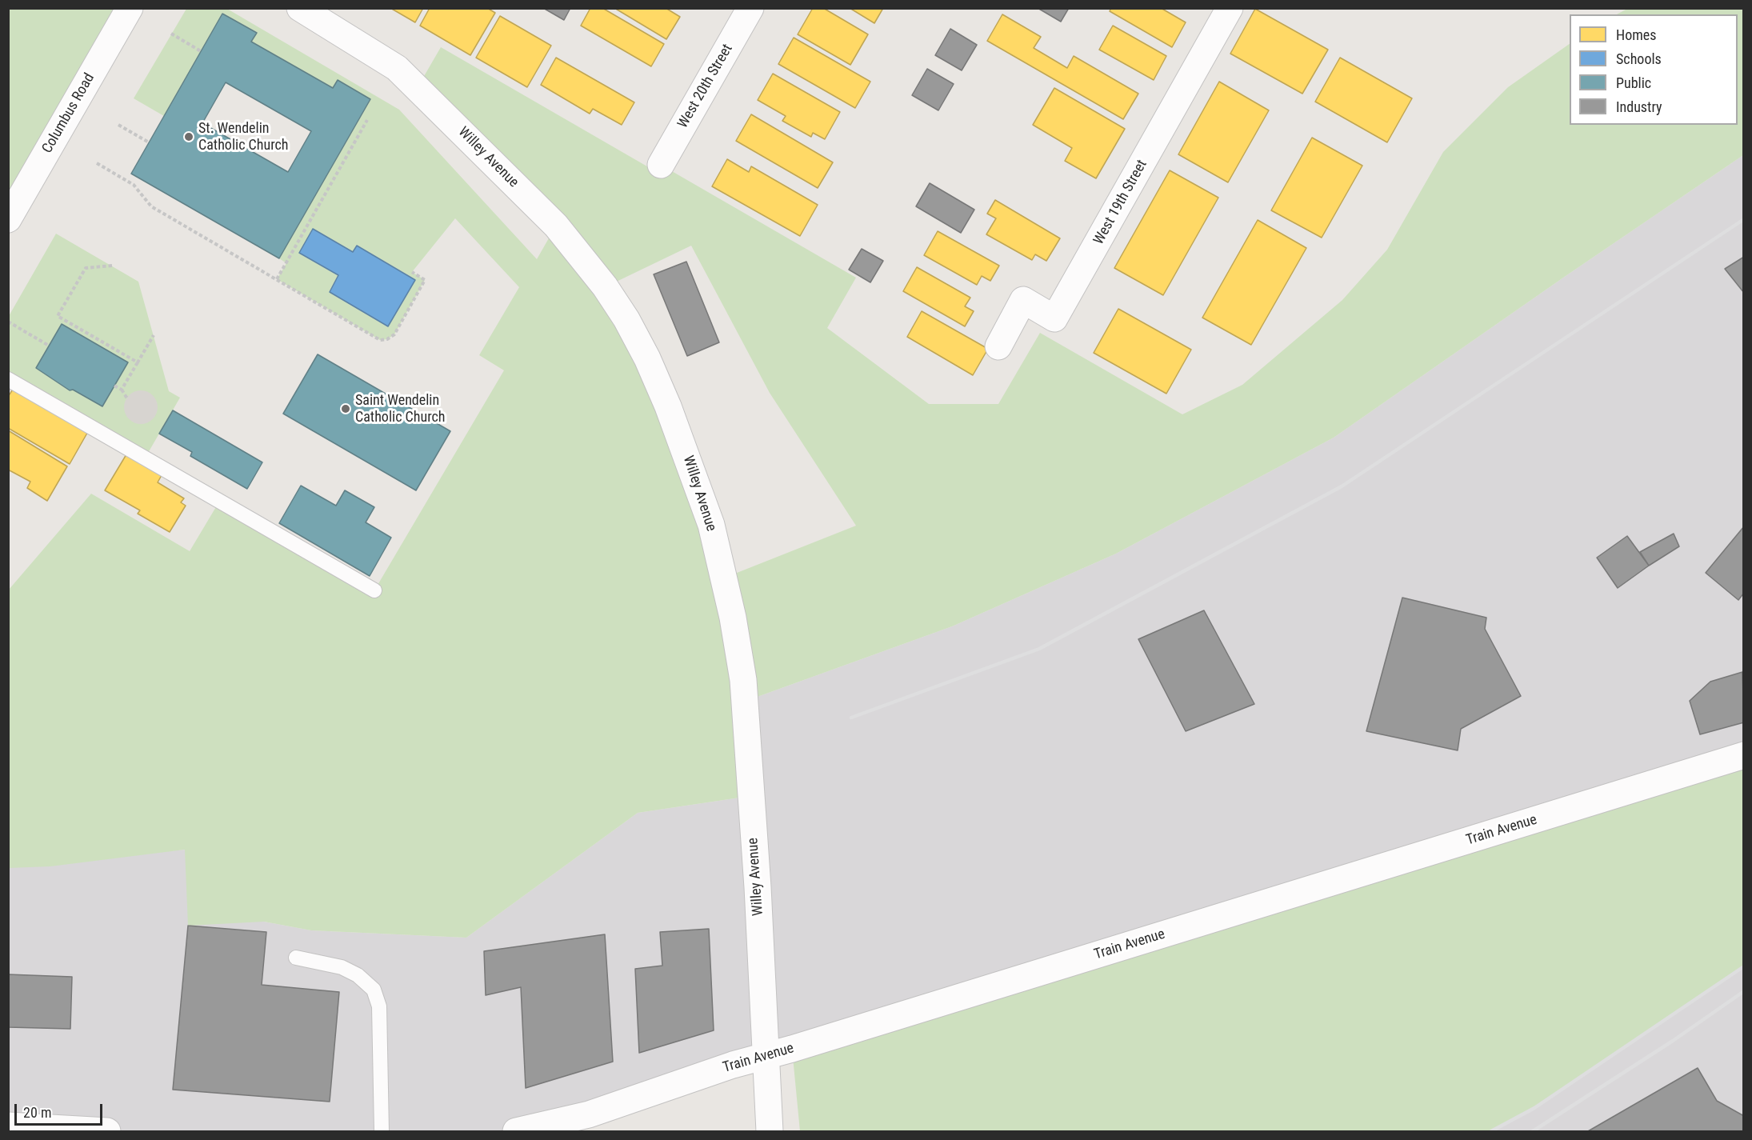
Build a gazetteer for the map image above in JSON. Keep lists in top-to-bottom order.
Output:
{
  "streets": {
    "street": [
      "West 20th Street",
      "Columbus Road",
      "Willey Avenue",
      "West 19th Street",
      "Train Avenue"
    ]
  },
  "crossings": [
    ["Willey Avenue", "Train Avenue"]
  ],
  "places": ["St. Wendelin Catholic Church", "Saint Wendelin Catholic Church"],
  "legend": [
    "Homes",
    "Schools",
    "Public",
    "Industry"
  ],
  "scale_bar": "20 m"
}
